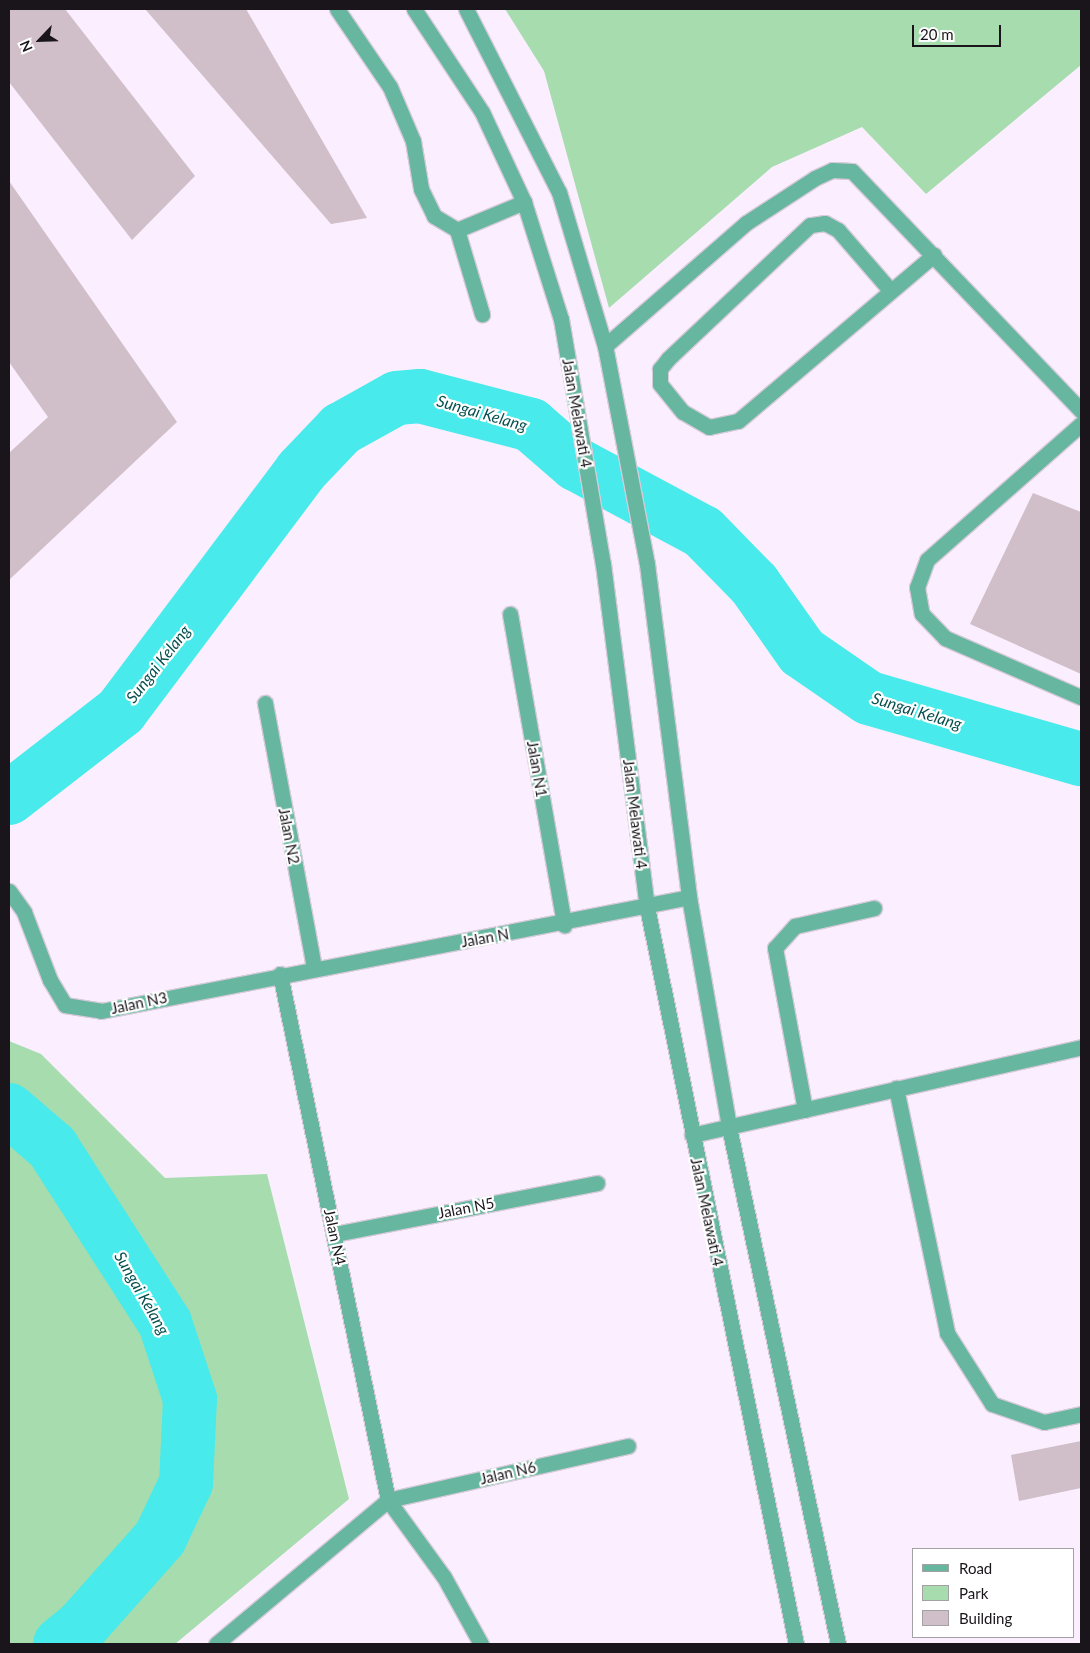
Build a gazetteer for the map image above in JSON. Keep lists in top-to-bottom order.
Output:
{
  "streets": {
    "street": [
      "Jalan Melawati 4",
      "Jalan N1",
      "Jalan N2",
      "Jalan N",
      "Jalan N3",
      "Jalan N5",
      "Jalan N4",
      "Jalan N6"
    ]
  },
  "crossings": [
    ["Jalan Melawati 4", "Jalan N"],
    ["Jalan N1", "Jalan N"],
    ["Jalan N2", "Jalan N"],
    ["Jalan N", "Jalan N3"],
    ["Jalan N", "Jalan N4"],
    ["Jalan N3", "Jalan N4"],
    ["Jalan N5", "Jalan N4"],
    ["Jalan N4", "Jalan N6"]
  ],
  "water": ["Sungai Kelang"],
  "legend": ["Road", "Park", "Building"],
  "scale_bar": "20 m",
  "north": "bottom left"
}
